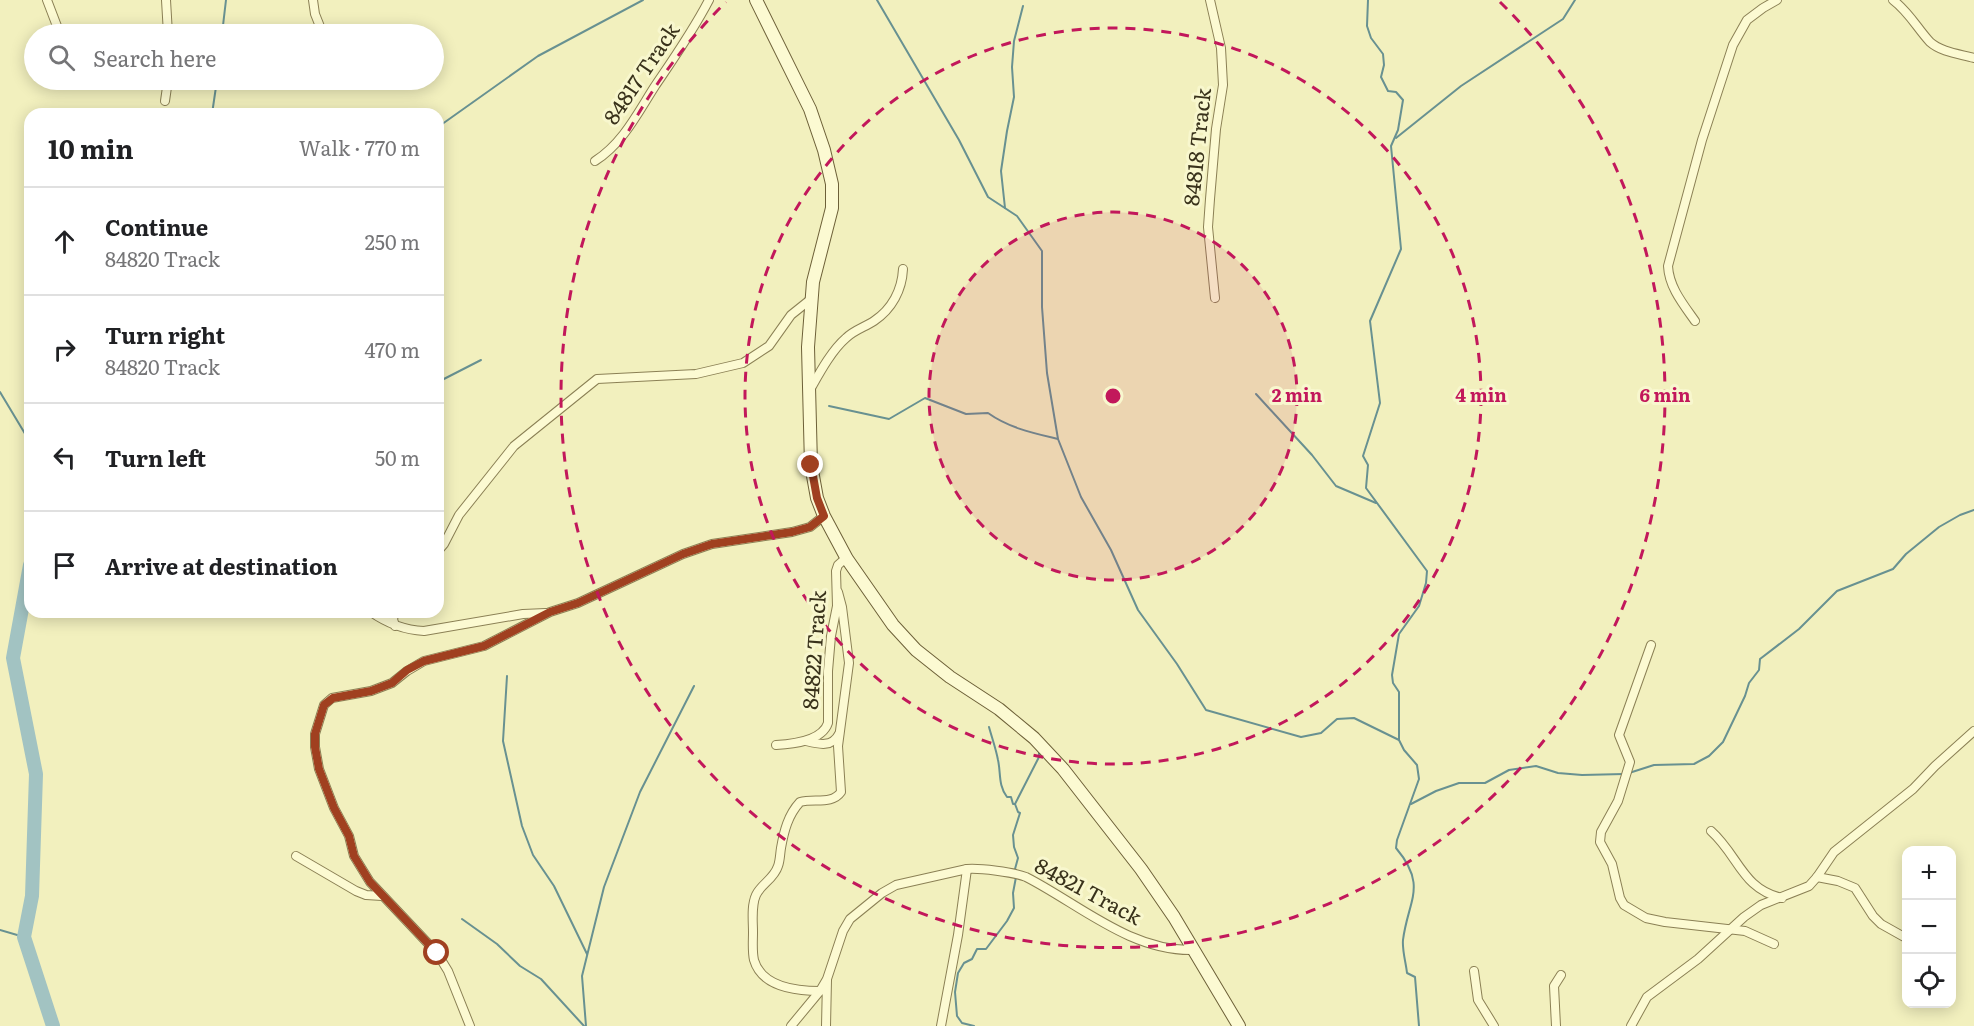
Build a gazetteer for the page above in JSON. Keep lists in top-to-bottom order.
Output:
{
  "streets": {
    "street": [
      "84817 Track",
      "84818 Track",
      "84822 Track",
      "84821 Track"
    ]
  },
  "page": {
    "search": "Search here",
    "heading": ["10 min", "Walk · 770 m"],
    "list": [
      ["Continue", "84820 Track", "250 m"],
      ["Turn right", "84820 Track", "470 m"],
      ["Turn left", "50 m"],
      "Arrive at destination"
    ],
    "map_buttons": ["+", "−"]
  },
  "rings": ["2 min", "4 min", "6 min"]
}
